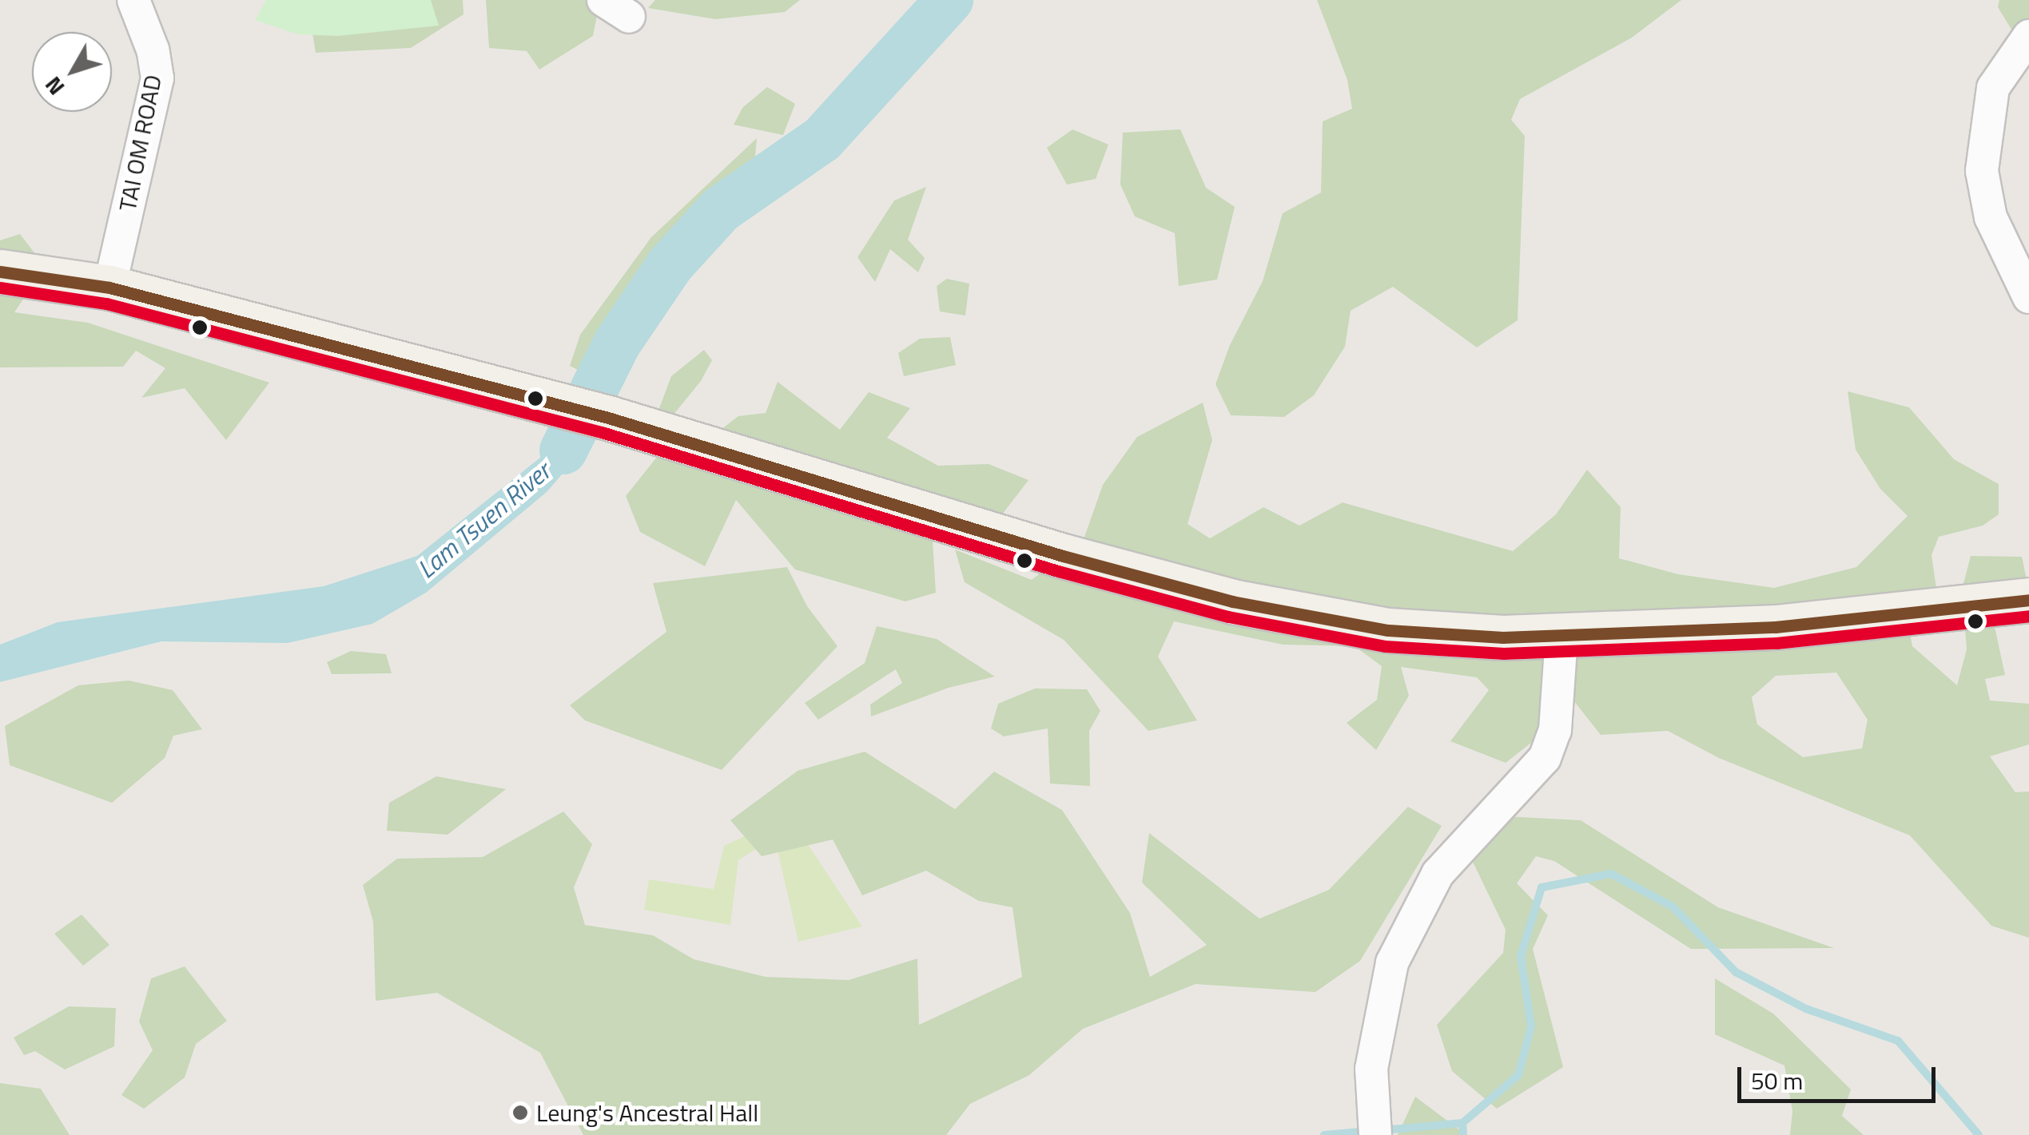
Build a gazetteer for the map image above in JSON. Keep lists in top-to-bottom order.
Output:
{
  "streets": {
    "street": ["TAI OM ROAD"]
  },
  "water": ["Lam Tsuen River"],
  "places": ["Leung's Ancestral Hall"],
  "scale_bar": "50 m",
  "north": "bottom left"
}
